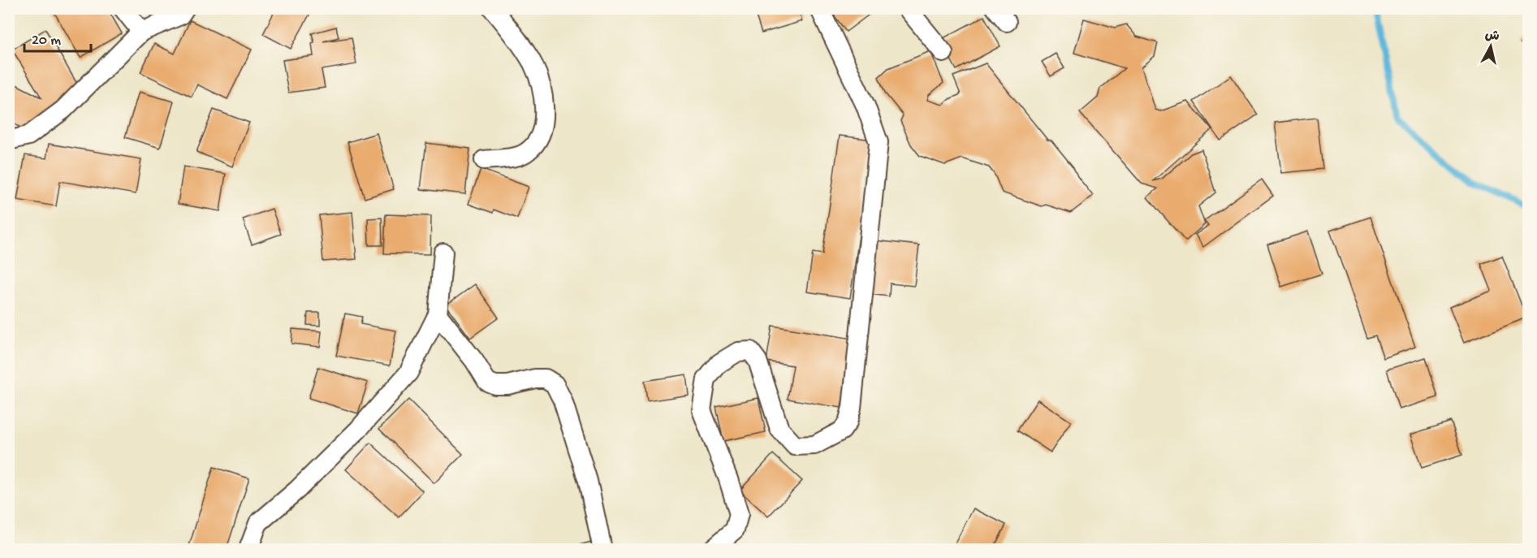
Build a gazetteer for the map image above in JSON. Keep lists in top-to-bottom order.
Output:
{
  "scale_bar": "20 m",
  "north": "top"
}
